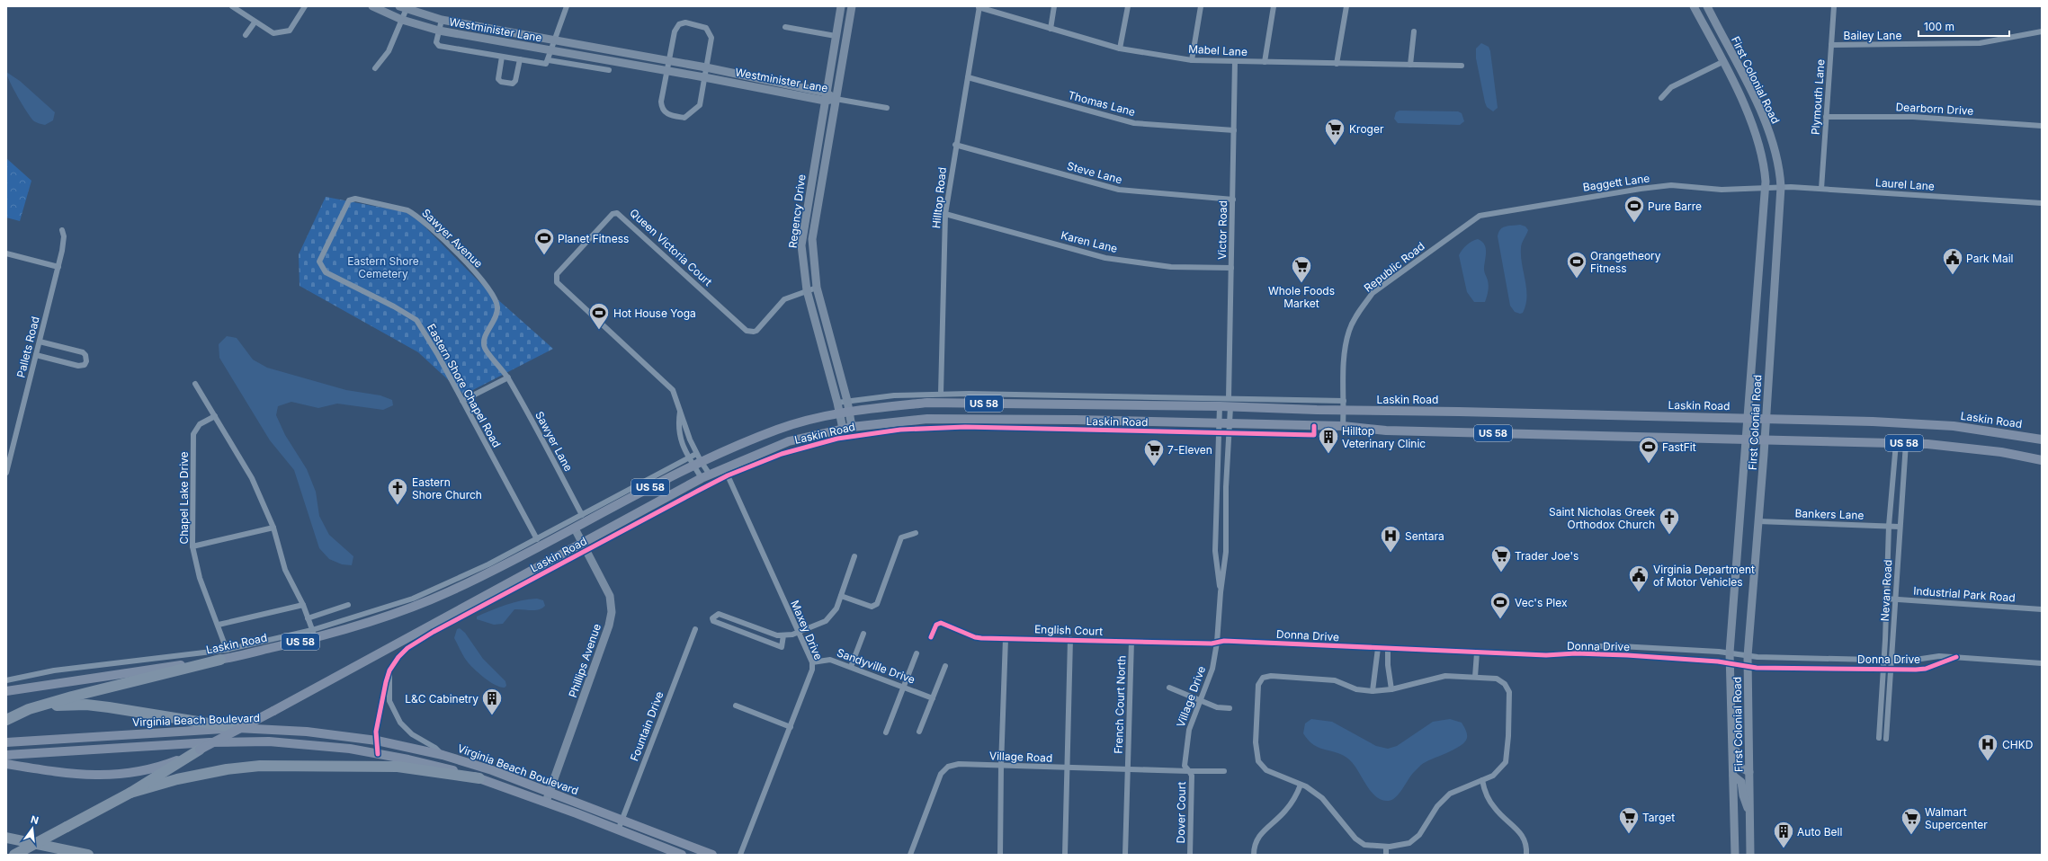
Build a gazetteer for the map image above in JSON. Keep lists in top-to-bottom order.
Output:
{
  "streets": {
    "main road": ["Laskin Road", "US 58", "Virginia Beach Boulevard"],
    "street": [
      "Westminister Lane",
      "Bailey Lane",
      "Mabel Lane",
      "First Colonial Road",
      "Plymouth Lane",
      "Thomas Lane",
      "Dearborn Drive",
      "Steve Lane",
      "Baggett Lane",
      "Laurel Lane",
      "Hilltop Road",
      "Regency Drive",
      "Victor Road",
      "Sawyer Avenue",
      "Karen Lane",
      "Queen Victoria Court",
      "Republic Road",
      "Pallets Road",
      "Eastern Shore Chapel Road",
      "Sawyer Lane",
      "Chapel Lake Drive",
      "Bankers Lane",
      "Nevan Road",
      "Industrial Park Road",
      "Maxey Drive",
      "English Court",
      "Donna Drive",
      "Phillips Avenue",
      "Sandyville Drive",
      "Village Drive",
      "French Court North",
      "Fountain Drive",
      "Village Road",
      "Dover Court"
    ]
  },
  "crossings": [
    ["Westminister Lane", "Regency Drive"],
    ["Bailey Lane", "Plymouth Lane"],
    ["Mabel Lane", "Hilltop Road"],
    ["Mabel Lane", "Victor Road"],
    ["First Colonial Road", "Baggett Lane"],
    ["First Colonial Road", "Laurel Lane"],
    ["First Colonial Road", "Laskin Road"],
    ["First Colonial Road", "Bankers Lane"],
    ["First Colonial Road", "Donna Drive"],
    ["Plymouth Lane", "Dearborn Drive"],
    ["Plymouth Lane", "Laurel Lane"],
    ["Thomas Lane", "Hilltop Road"],
    ["Thomas Lane", "Victor Road"],
    ["Steve Lane", "Hilltop Road"],
    ["Steve Lane", "Victor Road"],
    ["Baggett Lane", "Laurel Lane"],
    ["Baggett Lane", "Republic Road"],
    ["Hilltop Road", "Karen Lane"],
    ["Hilltop Road", "Laskin Road"],
    ["Regency Drive", "Queen Victoria Court"],
    ["Regency Drive", "Laskin Road"],
    ["Victor Road", "Karen Lane"],
    ["Victor Road", "Laskin Road"],
    ["Victor Road", "Village Drive"],
    ["Sawyer Avenue", "Eastern Shore Chapel Road"],
    ["Sawyer Avenue", "Sawyer Lane"],
    ["Queen Victoria Court", "Laskin Road"],
    ["Republic Road", "Laskin Road"],
    ["Eastern Shore Chapel Road", "Laskin Road"],
    ["Laskin Road", "US 58"],
    ["Laskin Road", "Sawyer Lane"],
    ["Laskin Road", "Chapel Lake Drive"],
    ["Laskin Road", "Nevan Road"],
    ["Laskin Road", "Maxey Drive"],
    ["Laskin Road", "Phillips Avenue"],
    ["Laskin Road", "Village Drive"],
    ["Laskin Road", "Virginia Beach Boulevard"],
    ["Bankers Lane", "Nevan Road"],
    ["Nevan Road", "Industrial Park Road"],
    ["Nevan Road", "Donna Drive"],
    ["Maxey Drive", "Sandyville Drive"],
    ["English Court", "Donna Drive"],
    ["English Court", "Village Drive"],
    ["English Court", "French Court North"],
    ["Donna Drive", "Village Drive"],
    ["Phillips Avenue", "Virginia Beach Boulevard"],
    ["Village Drive", "Village Road"],
    ["Village Drive", "Dover Court"],
    ["French Court North", "Village Road"],
    ["Virginia Beach Boulevard", "Fountain Drive"],
    ["Village Road", "Dover Court"]
  ],
  "parks": ["Eastern Shore Cemetery"],
  "places": {
    "supermarket": [
      "Kroger",
      "Whole Foods Market",
      "7-Eleven",
      "Trader Joe's",
      "Target",
      "Walmart Supercenter"
    ],
    "sports": [
      "Pure Barre",
      "Planet Fitness",
      "Orangetheory Fitness",
      "Hot House Yoga",
      "FastFit",
      "Vec's Plex"
    ],
    "public building": ["Park Mail", "Virginia Department of Motor Vehicles"],
    "building": ["Hilltop Veterinary Clinic", "L&C Cabinetry", "Auto Bell"],
    "church": ["Eastern Shore Church", "Saint Nicholas Greek Orthodox Church"],
    "hospital": ["Sentara", "CHKD"]
  },
  "scale_bar": "100 m",
  "north": "top"
}
